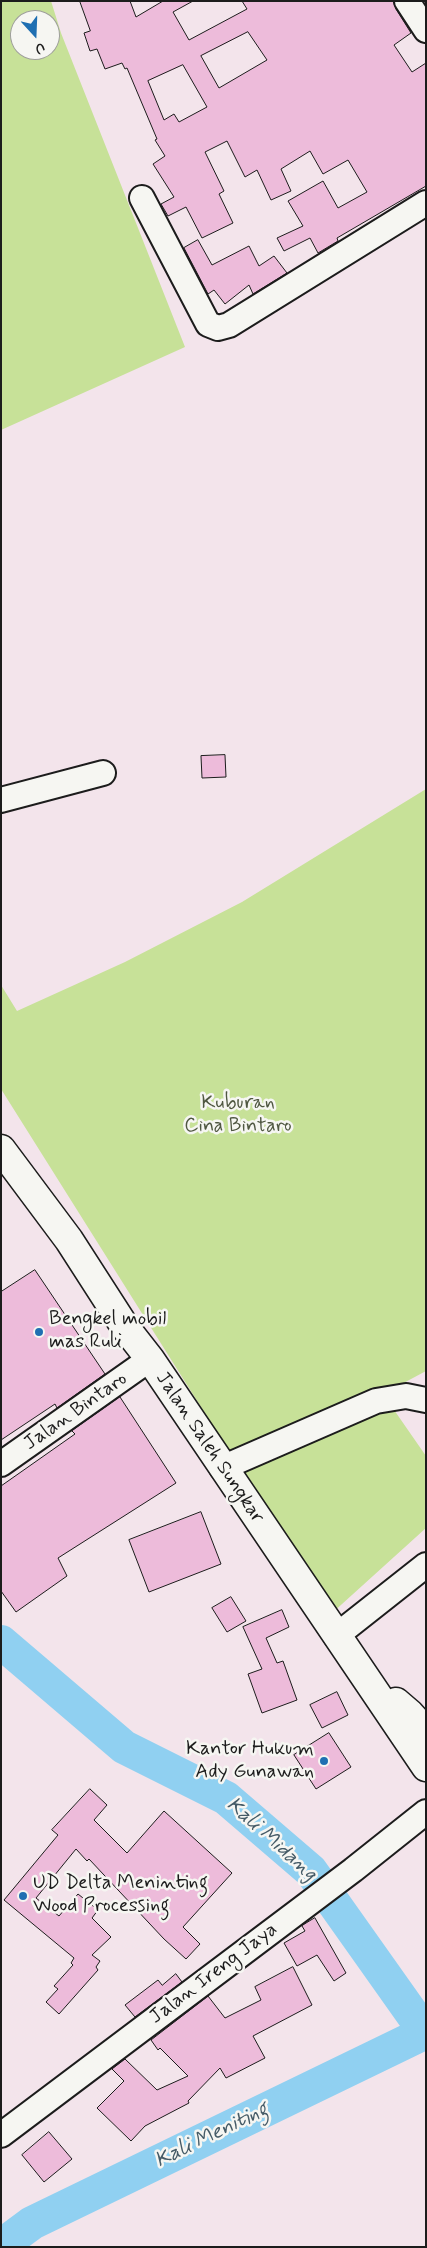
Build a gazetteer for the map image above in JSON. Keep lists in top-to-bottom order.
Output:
{
  "streets": {
    "highway": ["Jalan Saleh Sungkar"],
    "street": ["Jalan Bintaro", "Jalan Ireng Jaya"]
  },
  "crossings": [
    ["Jalan Bintaro", "Jalan Saleh Sungkar"]
  ],
  "water": ["Kali Midang", "Kali Meniting"],
  "parks": ["Kuburan Cina Bintaro"],
  "places": ["Bengkel mobil mas Ruli", "Kantor Hukum Ady Gunawan", "UD Delta Meninting Wood Processing"],
  "north": "bottom"
}
